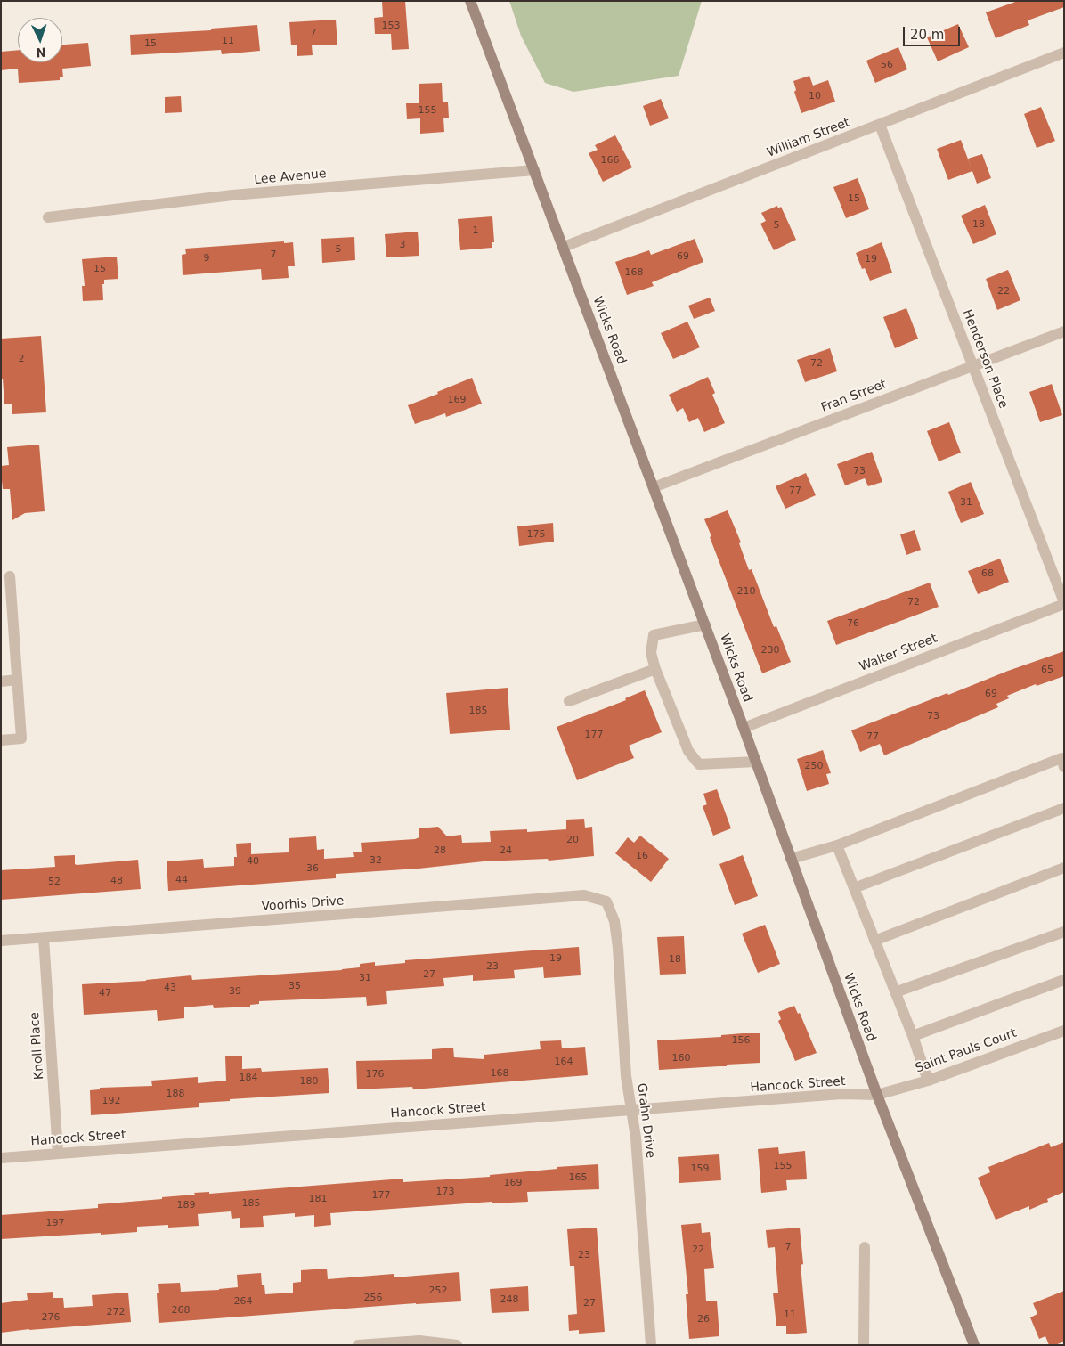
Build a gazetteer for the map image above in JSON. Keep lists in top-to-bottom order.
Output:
{
  "streets": {
    "main road": ["Wicks Road"],
    "street": [
      "William Street",
      "Lee Avenue",
      "Henderson Place",
      "Fran Street",
      "Walter Street",
      "Voorhis Drive",
      "Knoll Place",
      "Saint Pauls Court",
      "Hancock Street",
      "Grahn Drive"
    ]
  },
  "crossings": [
    ["William Street", "Wicks Road"],
    ["William Street", "Henderson Place"],
    ["Lee Avenue", "Wicks Road"],
    ["Wicks Road", "Fran Street"],
    ["Wicks Road", "Walter Street"],
    ["Wicks Road", "Saint Pauls Court"],
    ["Wicks Road", "Hancock Street"],
    ["Henderson Place", "Fran Street"],
    ["Henderson Place", "Walter Street"],
    ["Voorhis Drive", "Knoll Place"],
    ["Voorhis Drive", "Grahn Drive"],
    ["Knoll Place", "Hancock Street"],
    ["Saint Pauls Court", "Hancock Street"],
    ["Hancock Street", "Grahn Drive"]
  ],
  "house_numbers": [
    "153",
    "7",
    "11",
    "15",
    "56",
    "10",
    "155",
    "166",
    "15",
    "18",
    "5",
    "1",
    "3",
    "5",
    "7",
    "69",
    "9",
    "19",
    "15",
    "168",
    "22",
    "2",
    "72",
    "169",
    "73",
    "77",
    "31",
    "175",
    "68",
    "210",
    "72",
    "76",
    "230",
    "65",
    "69",
    "185",
    "73",
    "177",
    "77",
    "250",
    "20",
    "28",
    "24",
    "16",
    "32",
    "40",
    "36",
    "44",
    "48",
    "52",
    "19",
    "18",
    "23",
    "27",
    "31",
    "35",
    "43",
    "39",
    "47",
    "156",
    "160",
    "164",
    "168",
    "176",
    "184",
    "180",
    "188",
    "192",
    "155",
    "159",
    "165",
    "169",
    "173",
    "177",
    "181",
    "185",
    "189",
    "197",
    "7",
    "22",
    "23",
    "252",
    "256",
    "248",
    "264",
    "27",
    "268",
    "272",
    "11",
    "276",
    "26"
  ],
  "scale_bar": "20 m",
  "north": "bottom"
}
